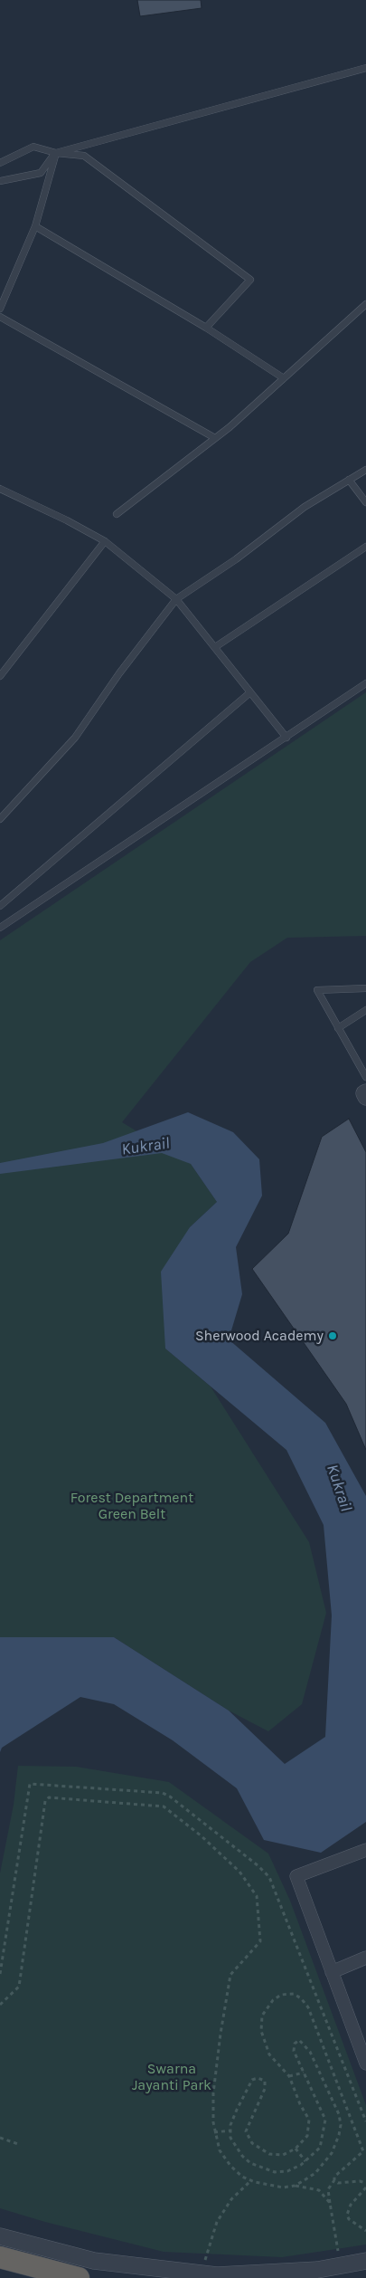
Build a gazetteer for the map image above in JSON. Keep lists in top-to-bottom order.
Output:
{
  "water": ["Kukrail"],
  "parks": ["Forest Department Green Belt", "Swarna Jayanti Park"],
  "places": ["Sherwood Academy"]
}
